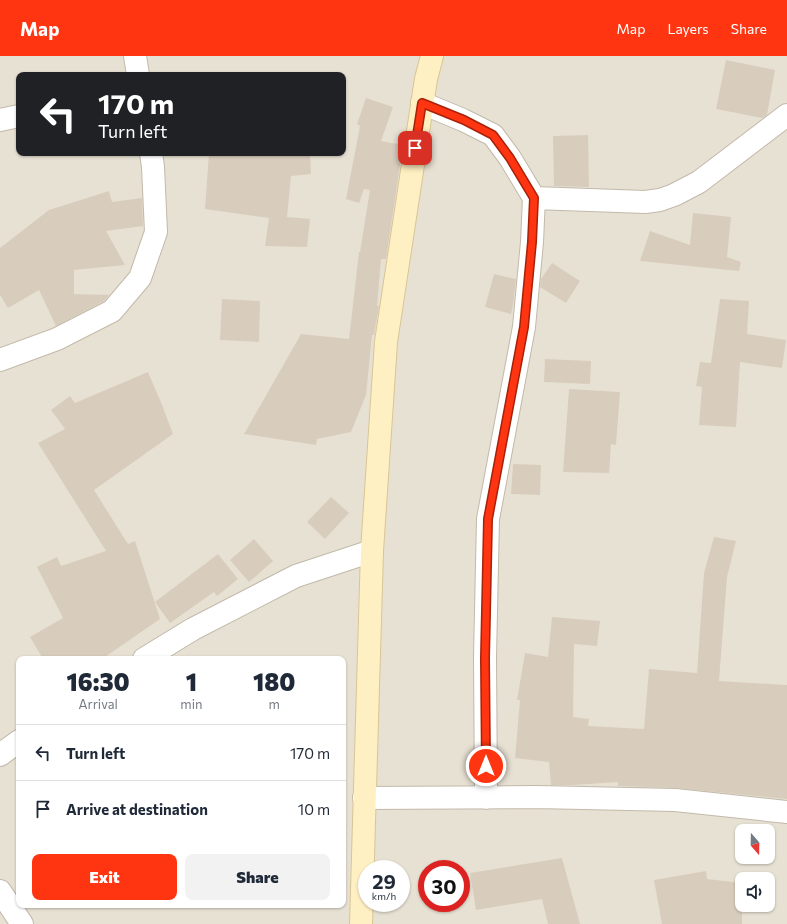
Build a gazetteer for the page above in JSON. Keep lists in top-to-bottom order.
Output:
{
  "north": "bottom",
  "page": {
    "header": "Map",
    "nav": ["Map", "Layers", "Share"],
    "turn": ["170 m", "Turn left"],
    "eta": [
      "16:30",
      "Arrival",
      "1",
      "min",
      "180",
      "m"
    ],
    "list": [
      {
        "name": "Turn left",
        "value": "170 m"
      },
      {
        "name": "Arrive at destination",
        "value": "10 m"
      }
    ],
    "buttons": ["Exit", "Share"],
    "speed": "29 km/h",
    "limit": "30"
  }
}
